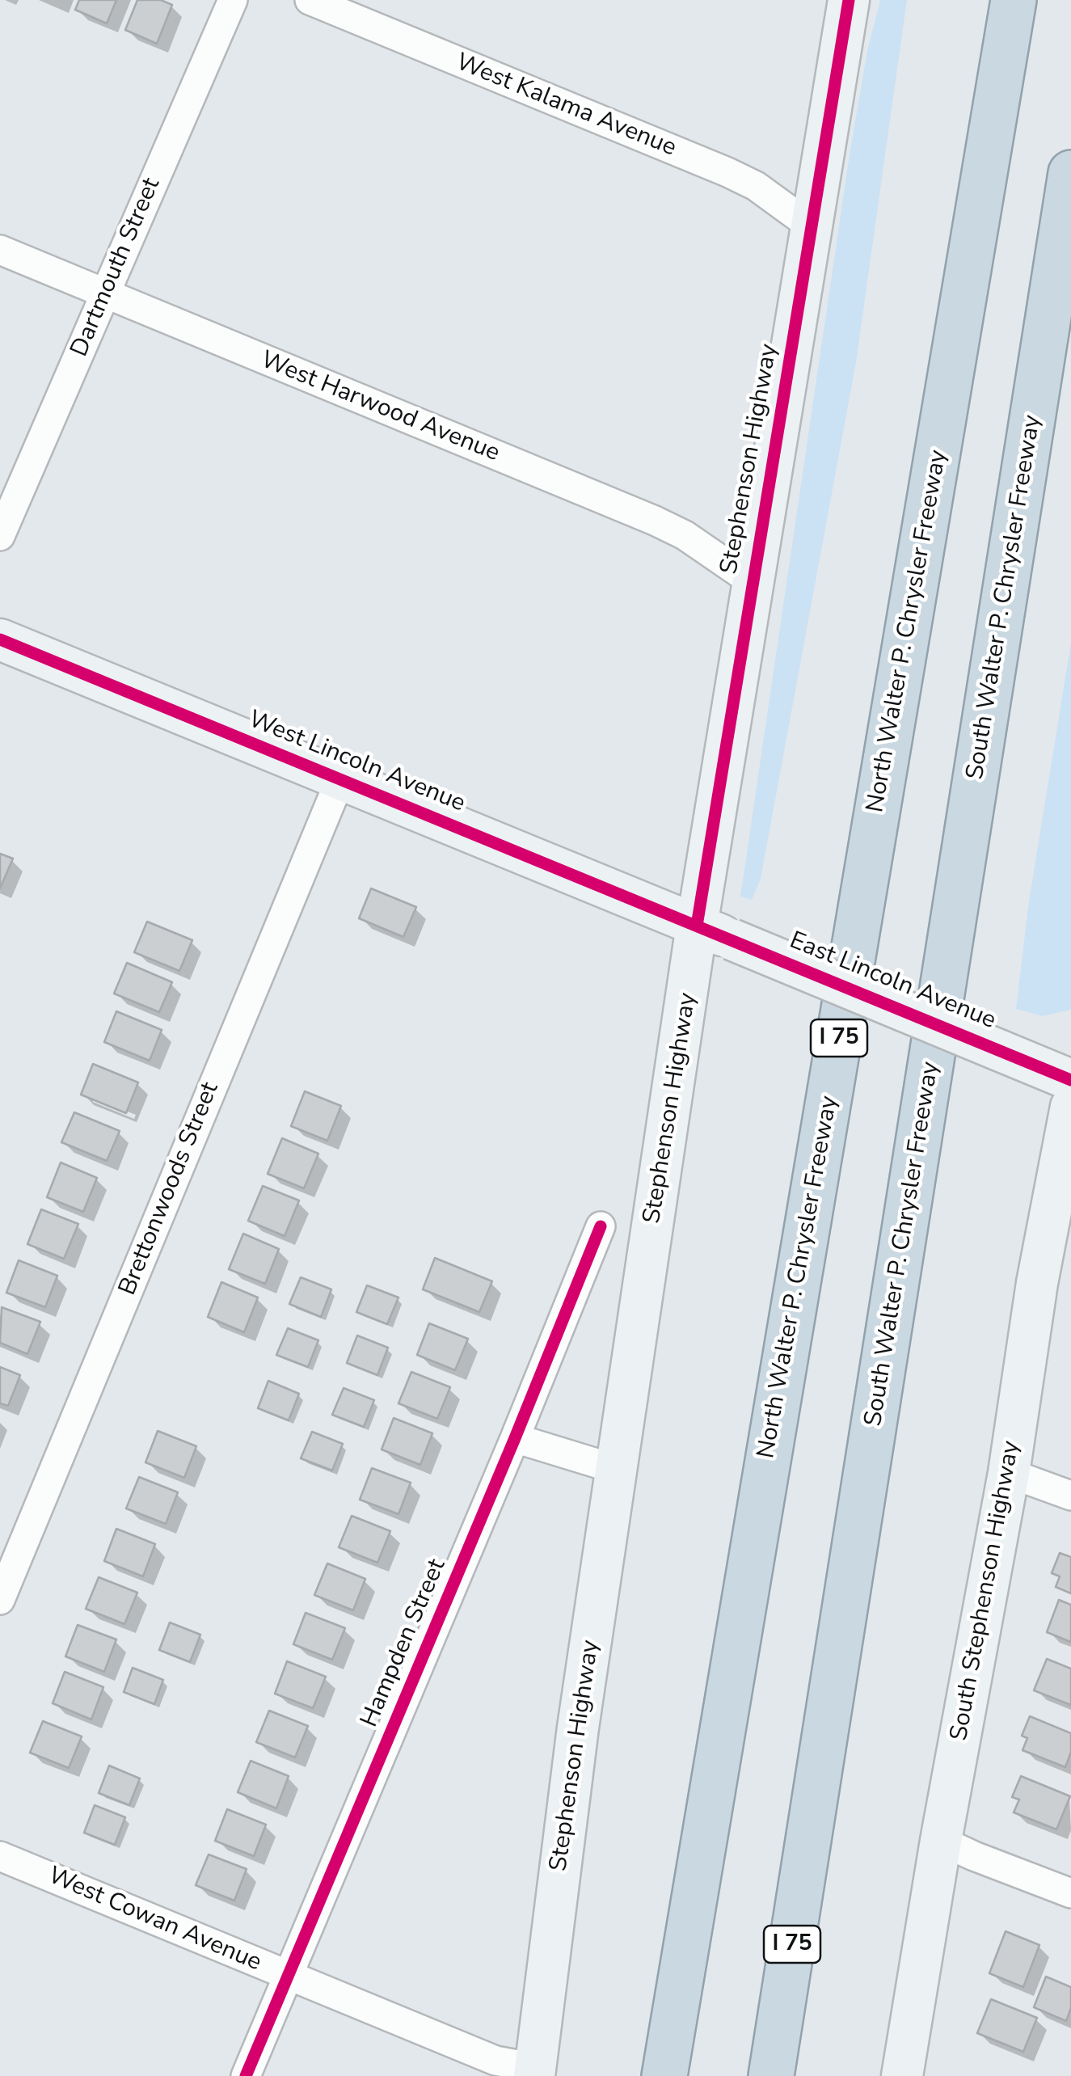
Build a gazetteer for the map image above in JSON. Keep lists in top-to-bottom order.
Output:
{
  "streets": {
    "highway": ["South Walter P. Chrysler Freeway", "North Walter P. Chrysler Freeway", "I 75"],
    "main road": [
      "Stephenson Highway",
      "West Lincoln Avenue",
      "East Lincoln Avenue",
      "South Stephenson Highway"
    ],
    "street": [
      "West Kalama Avenue",
      "Dartmouth Street",
      "West Harwood Avenue",
      "Brettonwoods Street",
      "Hampden Street",
      "West Cowan Avenue"
    ]
  },
  "crossings": [
    ["West Kalama Avenue", "Stephenson Highway"],
    ["Dartmouth Street", "West Harwood Avenue"],
    ["West Harwood Avenue", "Stephenson Highway"],
    ["Stephenson Highway", "West Lincoln Avenue"],
    ["Stephenson Highway", "East Lincoln Avenue"],
    ["Stephenson Highway", "West Cowan Avenue"],
    ["West Lincoln Avenue", "East Lincoln Avenue"],
    ["West Lincoln Avenue", "Brettonwoods Street"],
    ["Hampden Street", "West Cowan Avenue"]
  ]
}
